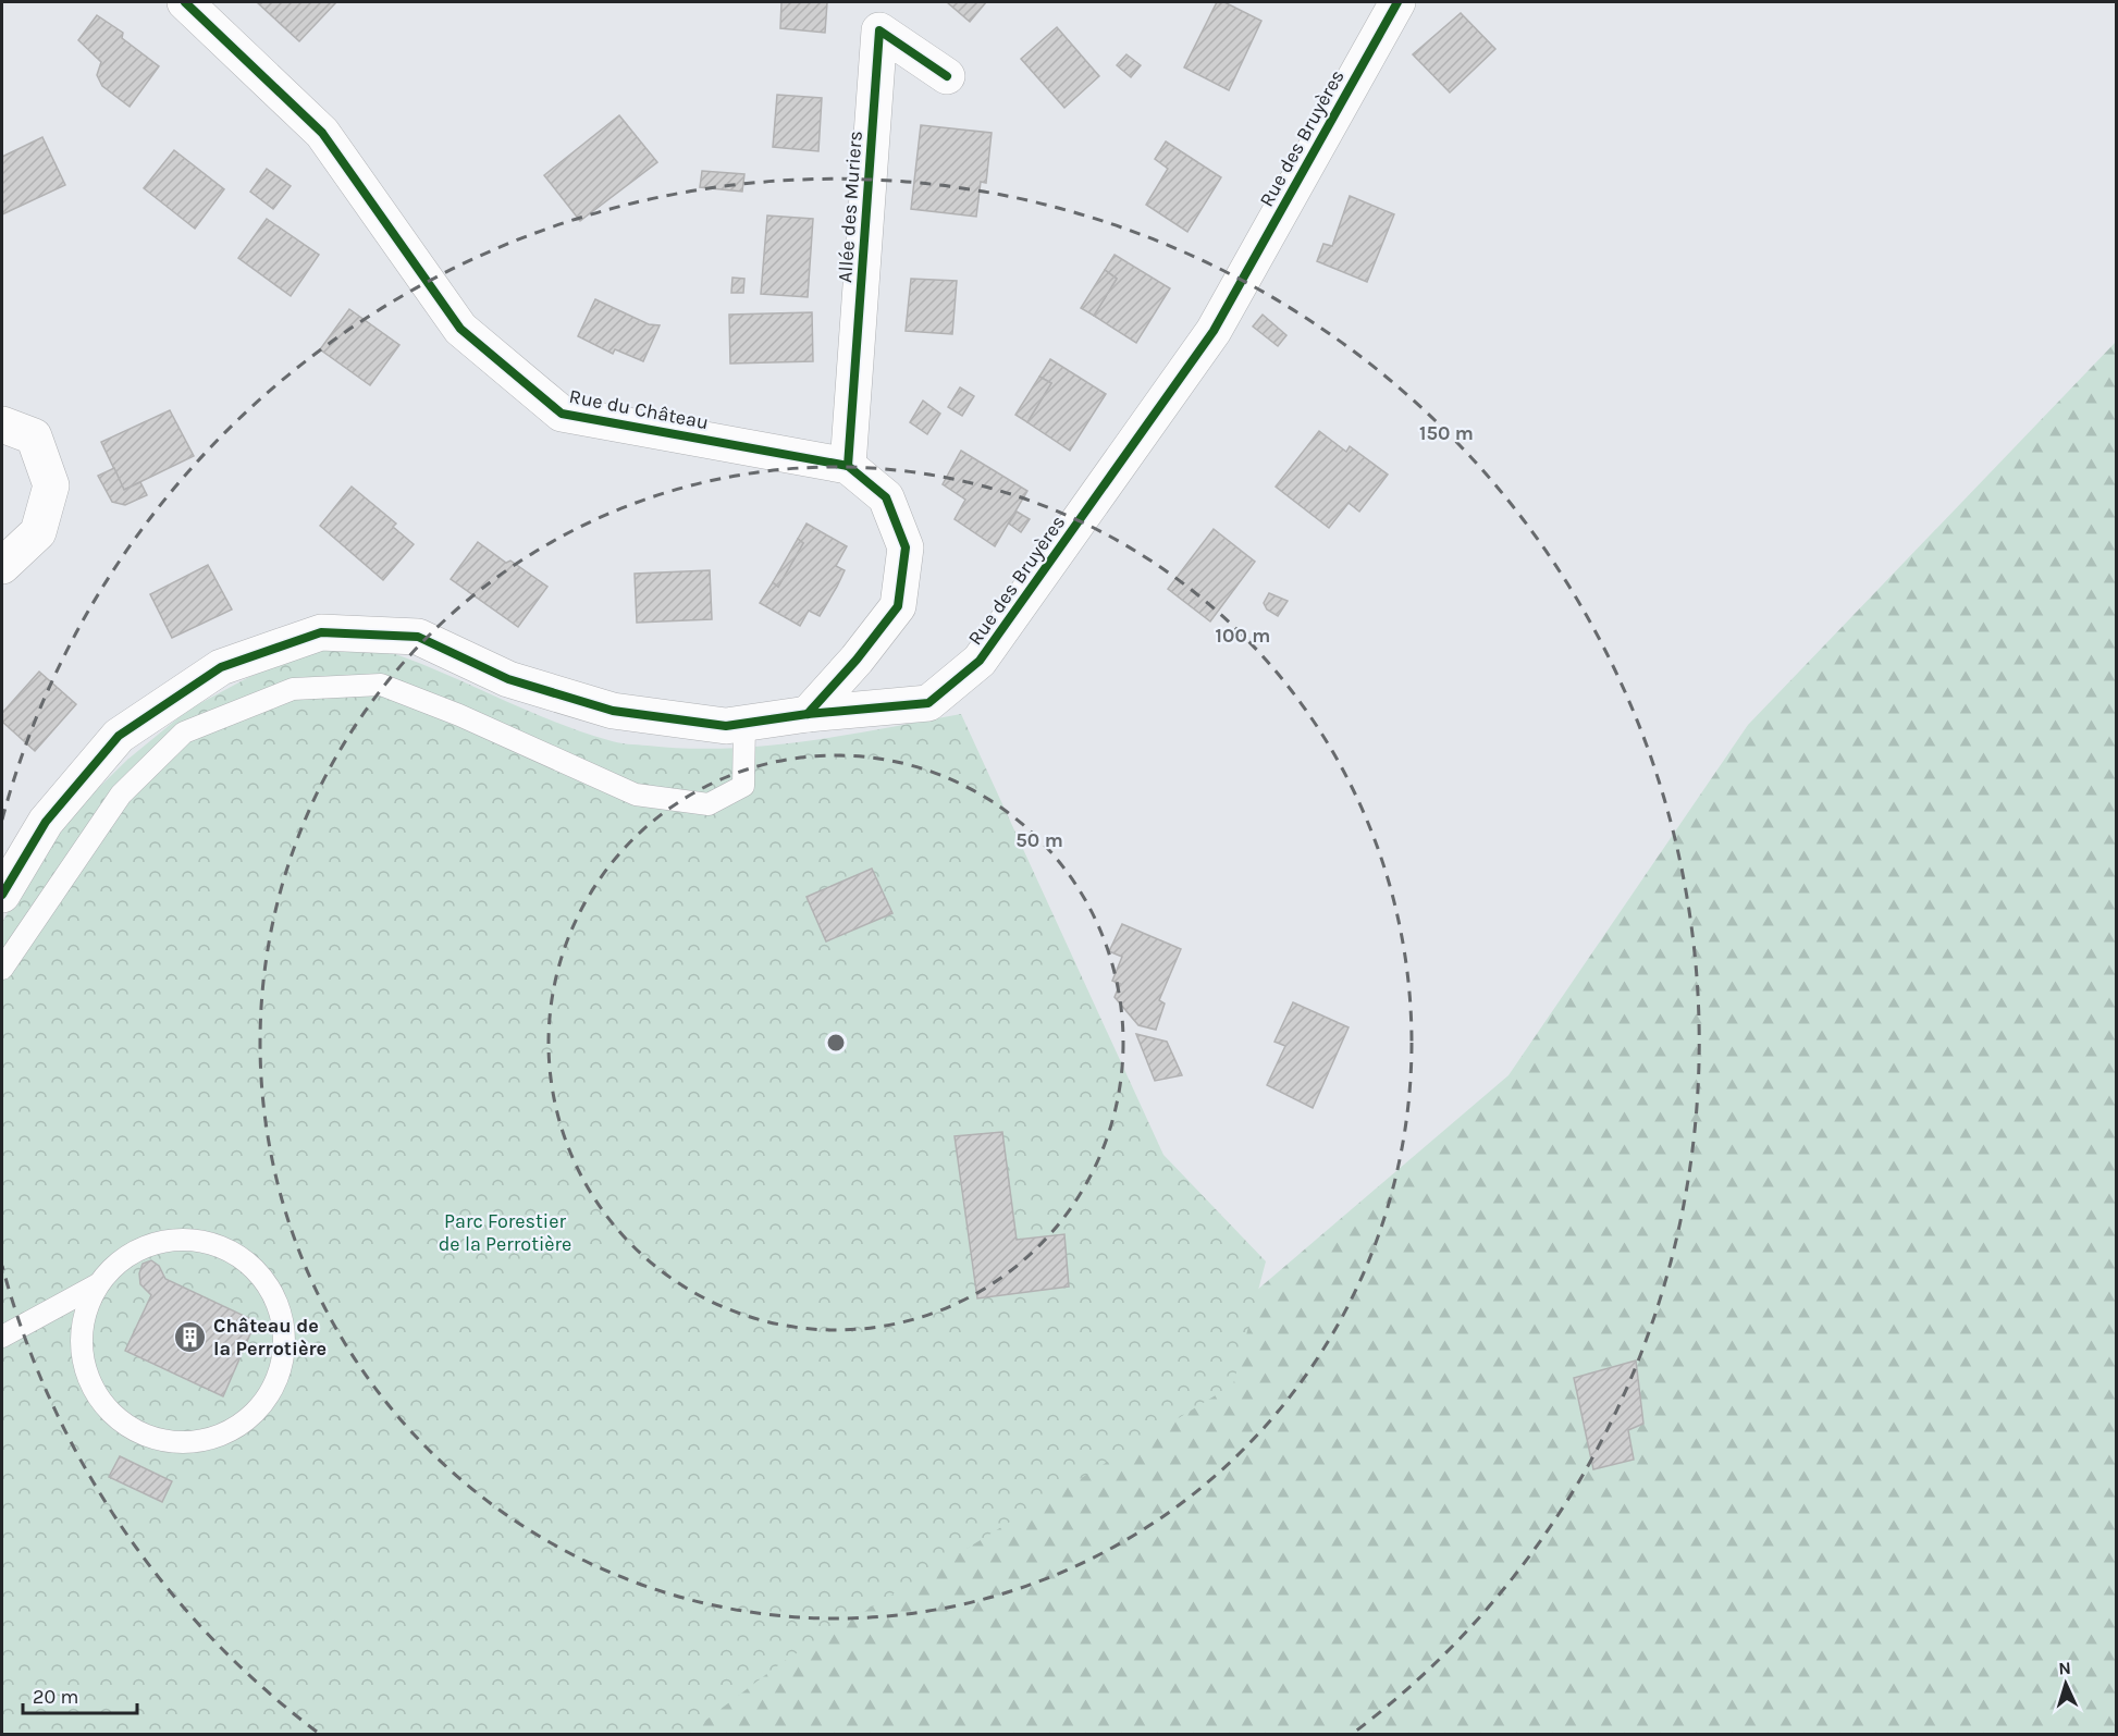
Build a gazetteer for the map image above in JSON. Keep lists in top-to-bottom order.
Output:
{
  "streets": {
    "street": ["Rue des Bruyères", "Allée des Muriers", "Rue du Château"]
  },
  "crossings": [
    ["Rue des Bruyères", "Rue du Château"],
    ["Allée des Muriers", "Rue du Château"]
  ],
  "parks": ["Parc Forestier de la Perrotière"],
  "places": {
    "building": ["Château de la Perrotière"]
  },
  "scale_bar": "20 m",
  "north": "top",
  "rings": ["150 m", "100 m", "50 m"]
}
